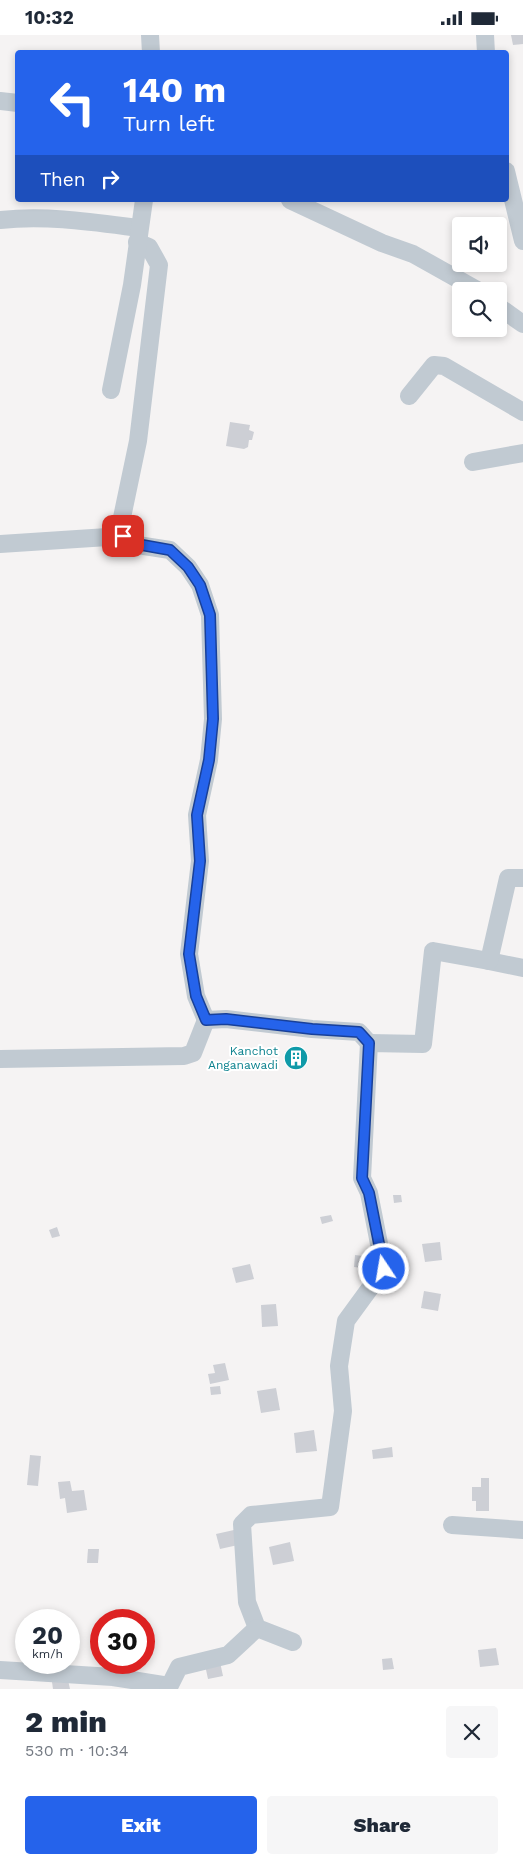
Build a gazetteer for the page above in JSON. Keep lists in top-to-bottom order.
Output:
{
  "places": {
    "building": ["Kanchot Anganawadi"]
  },
  "page": {
    "status": "10:32",
    "turn": ["140 m", "Turn left"],
    "then": "Then",
    "speed": "20 km/h",
    "limit": "30",
    "heading": ["2 min", "530 m · 10:34"],
    "buttons": ["Exit", "Share"]
  }
}
